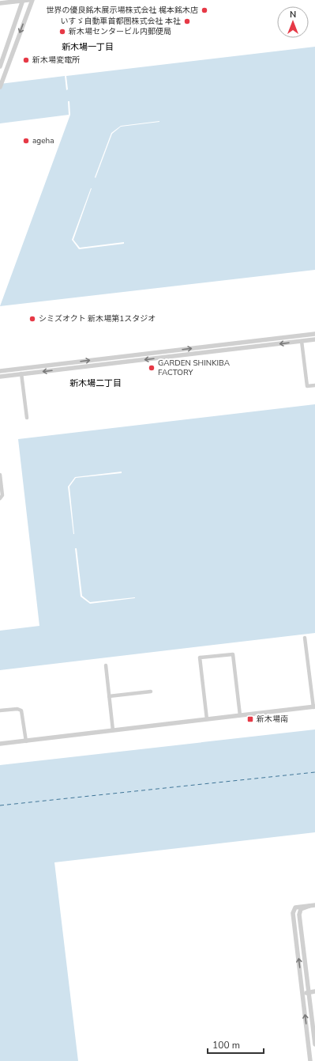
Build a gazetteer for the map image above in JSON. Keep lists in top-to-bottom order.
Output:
{
  "districts": ["新木場一丁目", "新木場二丁目"],
  "places": {
    "other": [
      "世界の優良銘木展示場株式会社 梶本銘木店",
      "いすゞ自動車首都圏株式会社 本社",
      "新木場センタービル内郵便局",
      "新木場変電所",
      "ageha",
      "シミズオクト 新木場第1スタジオ",
      "GARDEN SHINKIBA FACTORY"
    ],
    "transit": ["新木場南"]
  },
  "scale_bar": "100 m",
  "north": "top"
}
